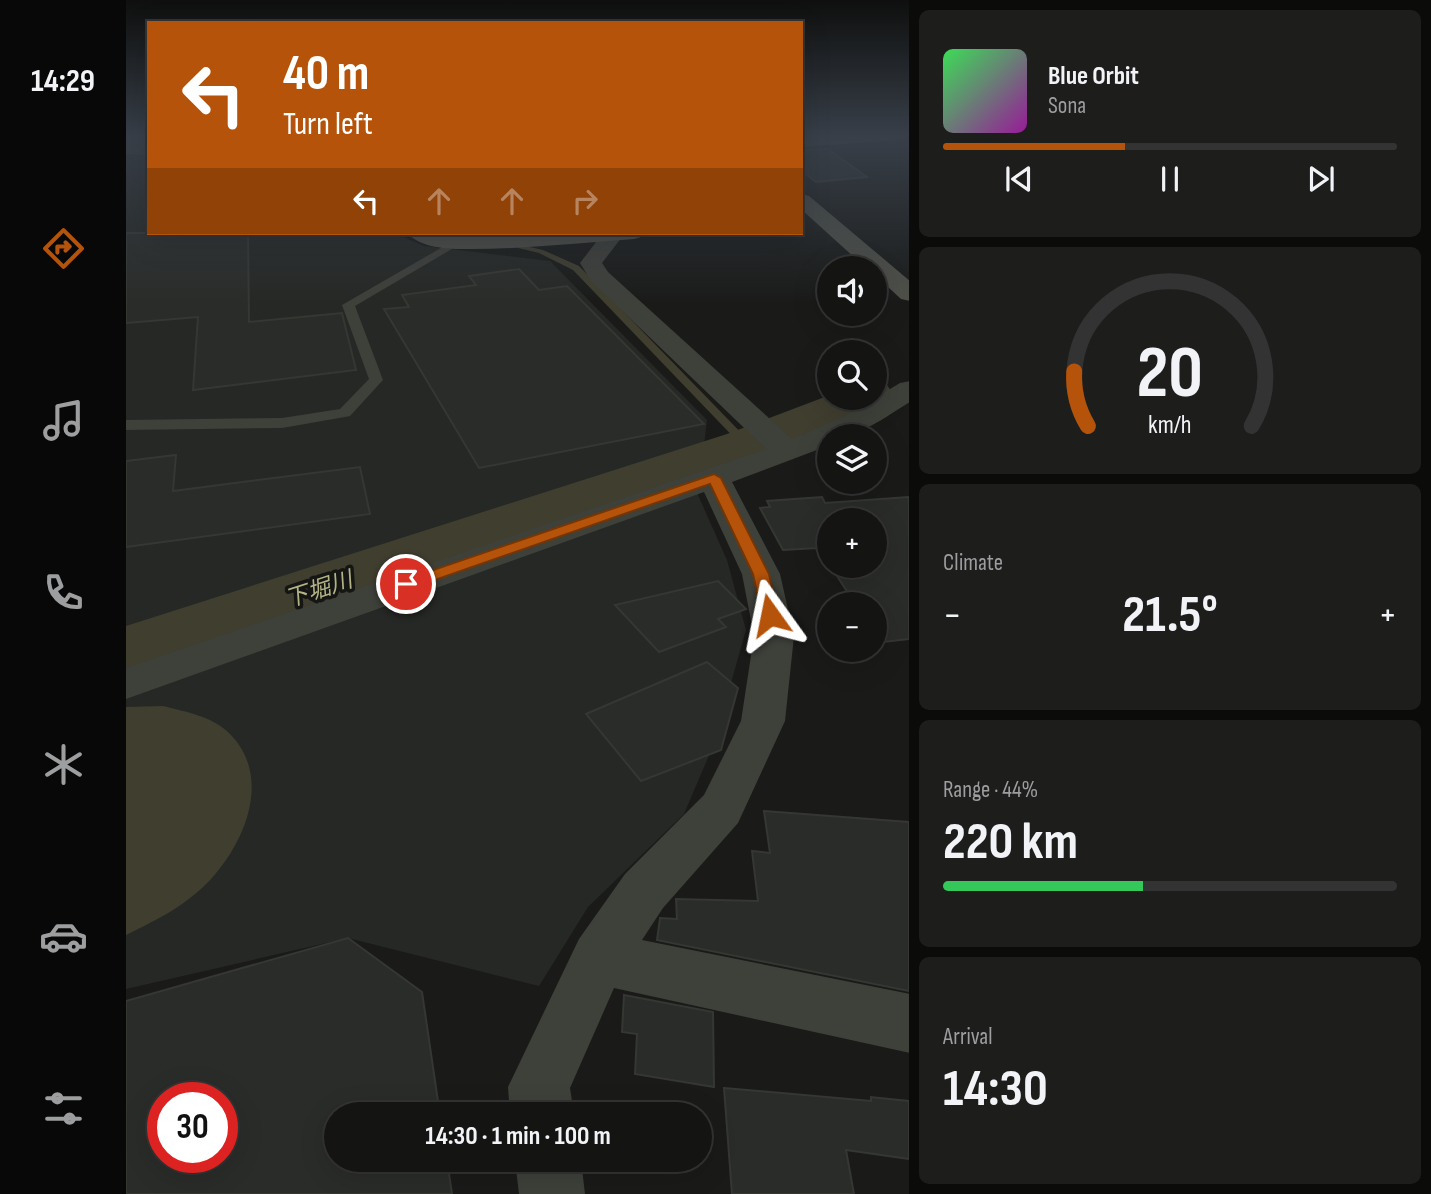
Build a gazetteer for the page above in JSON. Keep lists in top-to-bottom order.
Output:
{
  "water": ["下堀川"],
  "page": {
    "tabs": "14:29",
    "turn": ["40 m", "Turn left"],
    "song": ["Blue Orbit", "Sona"],
    "map_buttons": ["+", "−"],
    "tile": [
      "Climate",
      ["Range · 44%", "220 km"],
      ["Arrival", "14:30"]
    ],
    "heat": ["−", "21.5°", "+"],
    "limit": "30",
    "trip": "14:30 · 1 min · 100 m",
    "gauge": ["20", "km/h"]
  }
}
